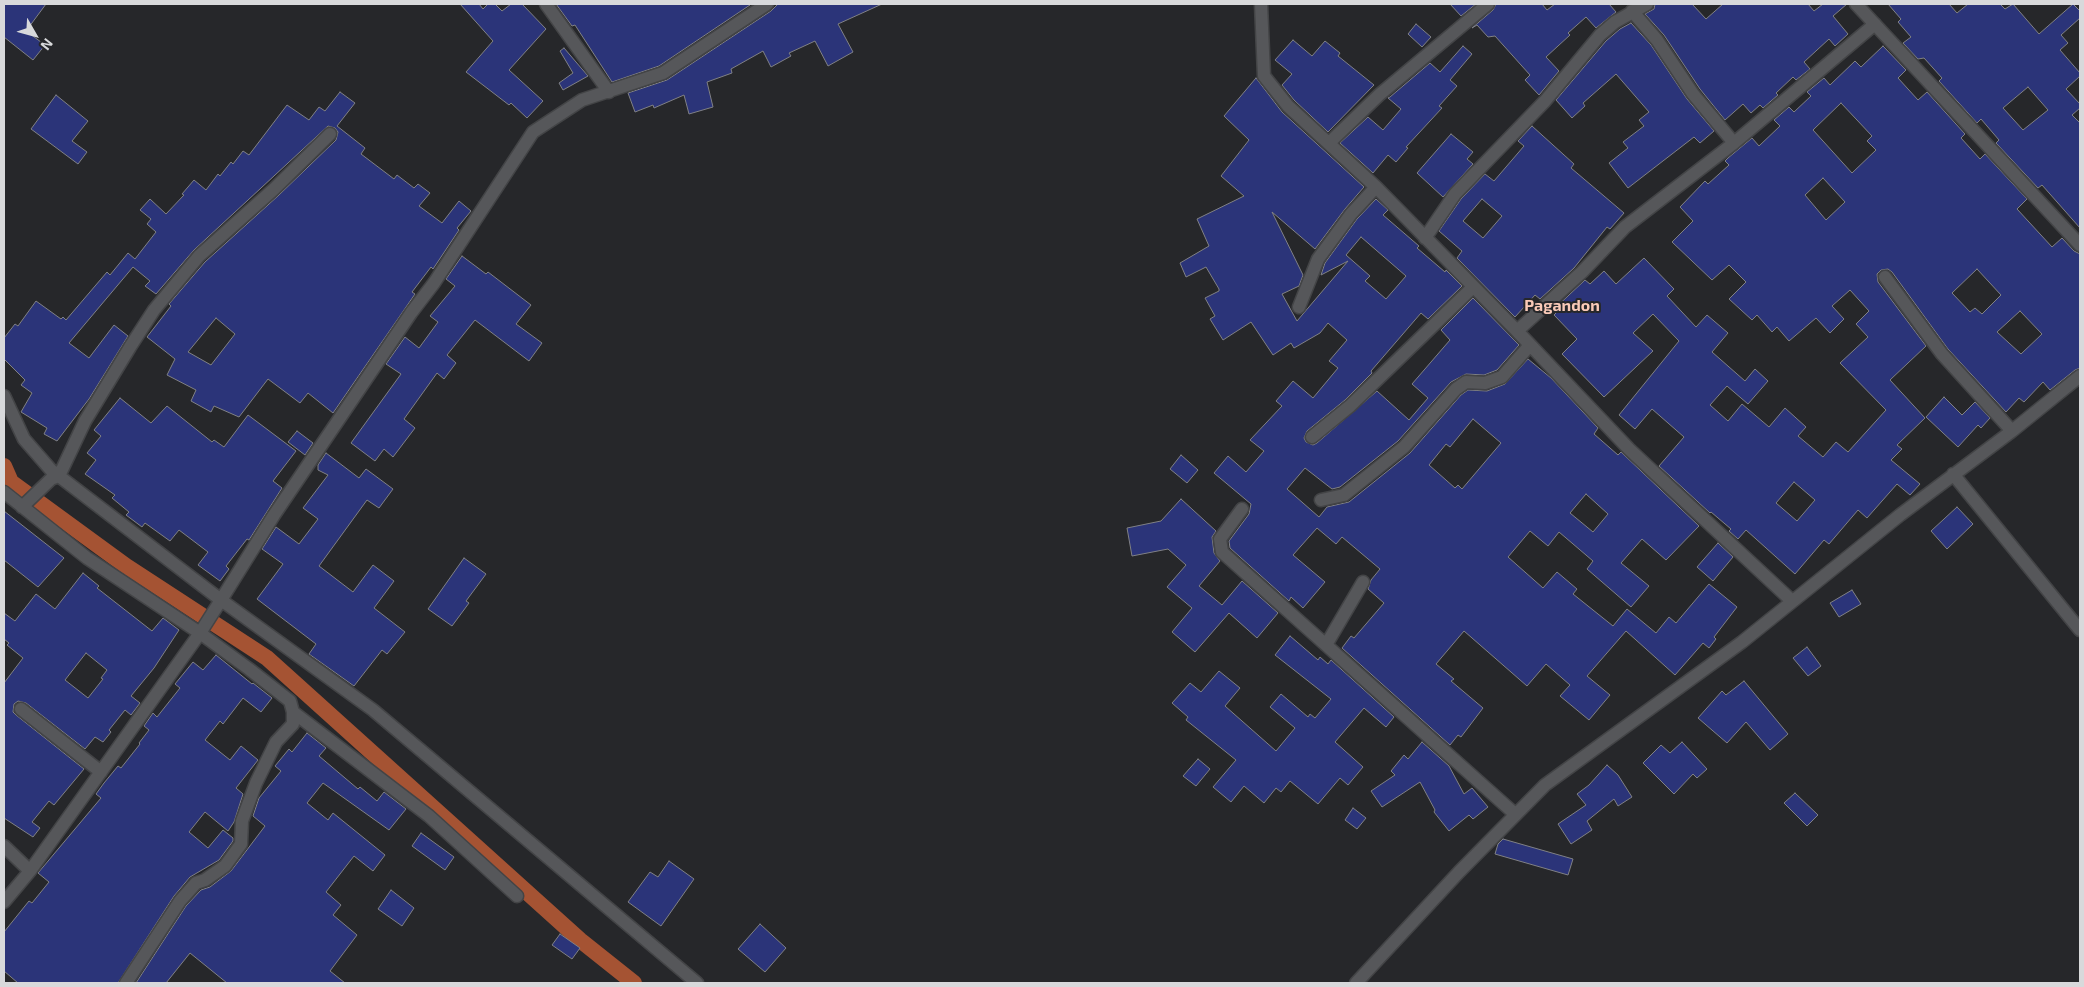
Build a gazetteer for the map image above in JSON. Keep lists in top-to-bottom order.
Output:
{
  "districts": ["Pagandon"],
  "north": "bottom right"
}
